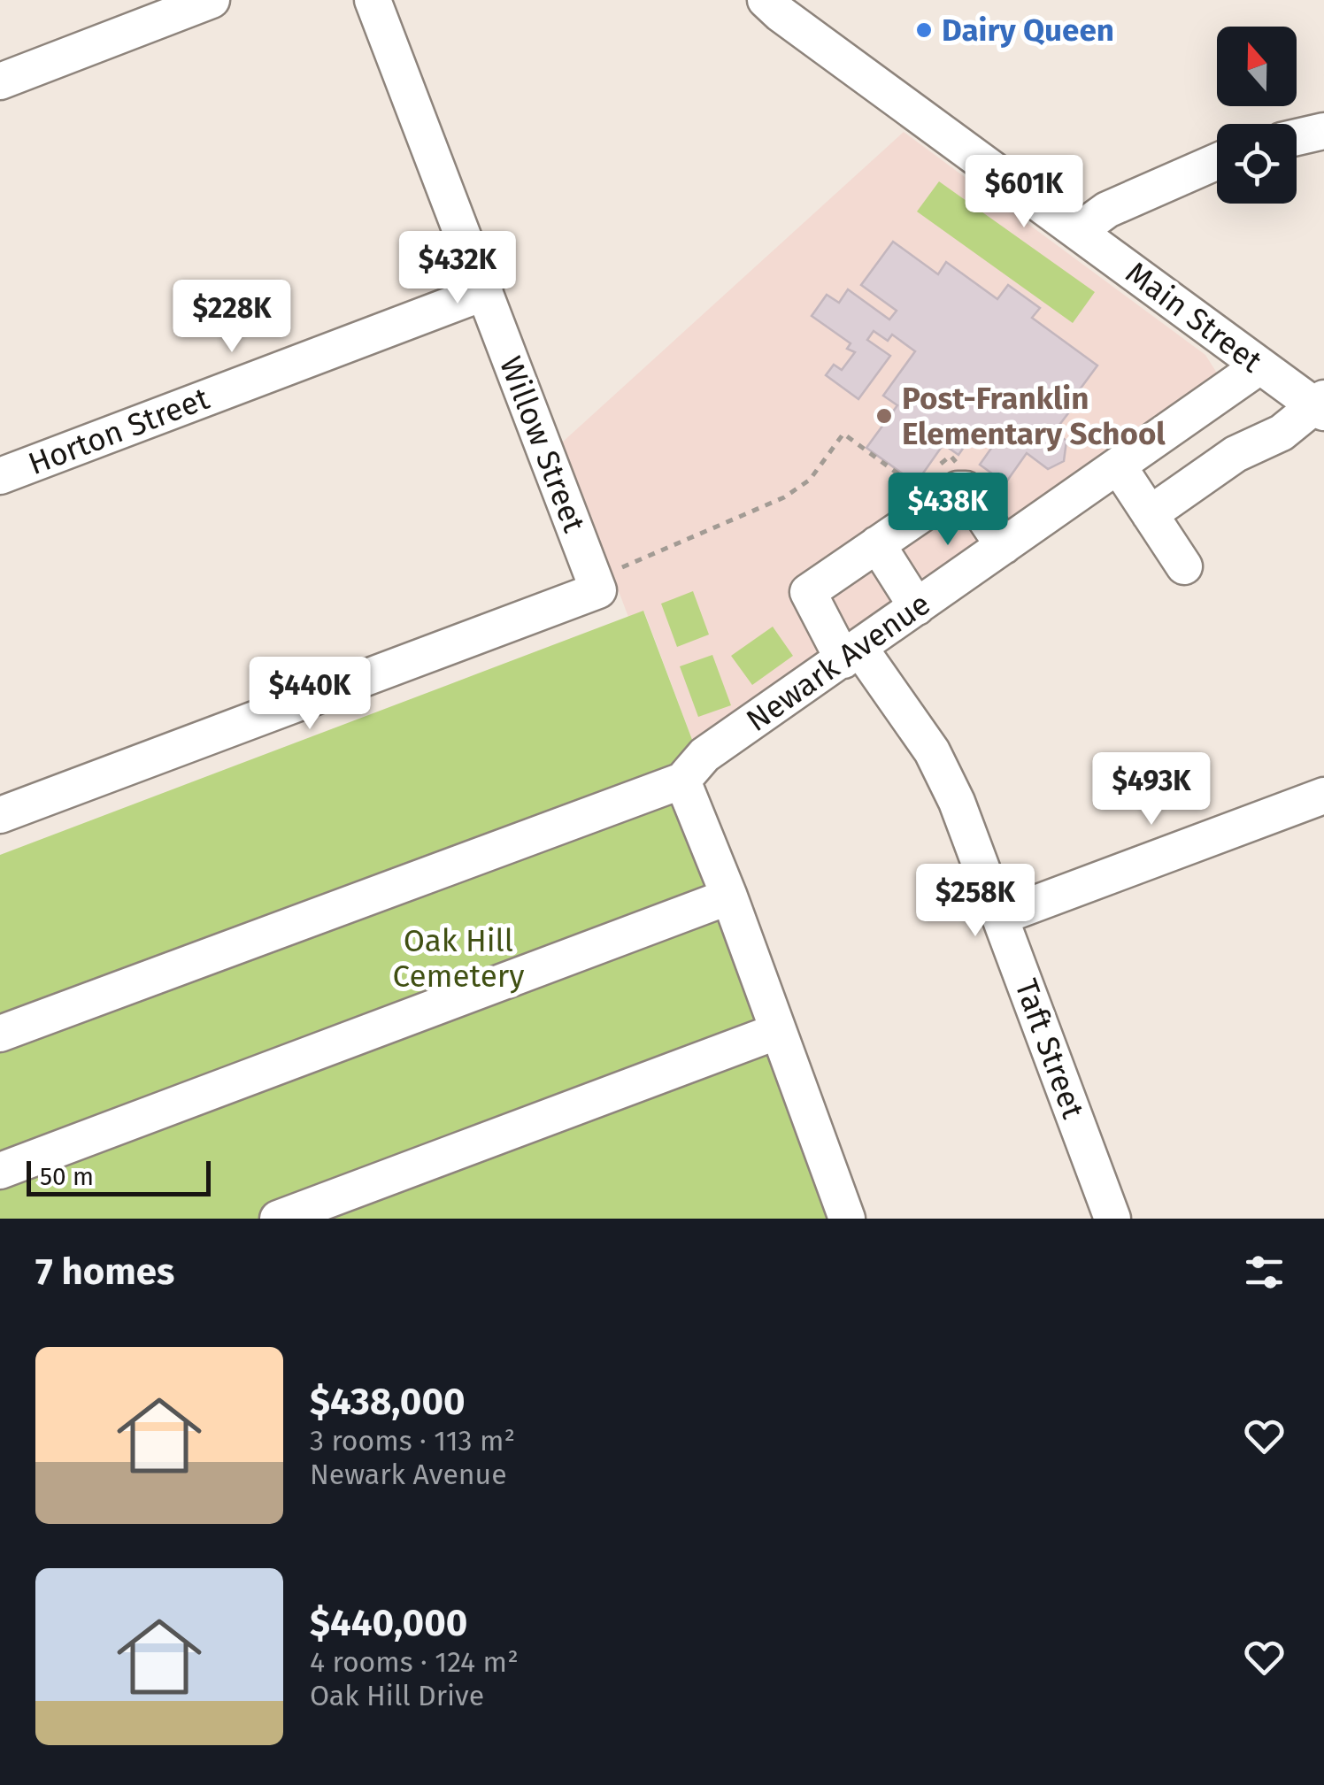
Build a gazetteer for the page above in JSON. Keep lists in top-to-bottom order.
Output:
{
  "streets": {
    "street": [
      "Main Street",
      "Horton Street",
      "Willow Street",
      "Newark Avenue",
      "Taft Street"
    ]
  },
  "crossings": [
    ["Main Street", "Newark Avenue"],
    ["Horton Street", "Willow Street"],
    ["Newark Avenue", "Taft Street"]
  ],
  "parks": ["Oak Hill Cemetery"],
  "places": ["Dairy Queen", "Post-Franklin Elementary School"],
  "scale_bar": "50 m",
  "north": "top",
  "page": {
    "price": [
      "$601K",
      "$432K",
      "$228K",
      "$438K",
      "$440K",
      "$493K",
      "$258K"
    ],
    "scale": "50 m",
    "heading": "7 homes",
    "list": [
      {
        "name": "$438,000",
        "note": "3 rooms · 113 m² · Newark Avenue"
      },
      {
        "name": "$440,000",
        "note": "4 rooms · 124 m² · Oak Hill Drive"
      }
    ]
  }
}
